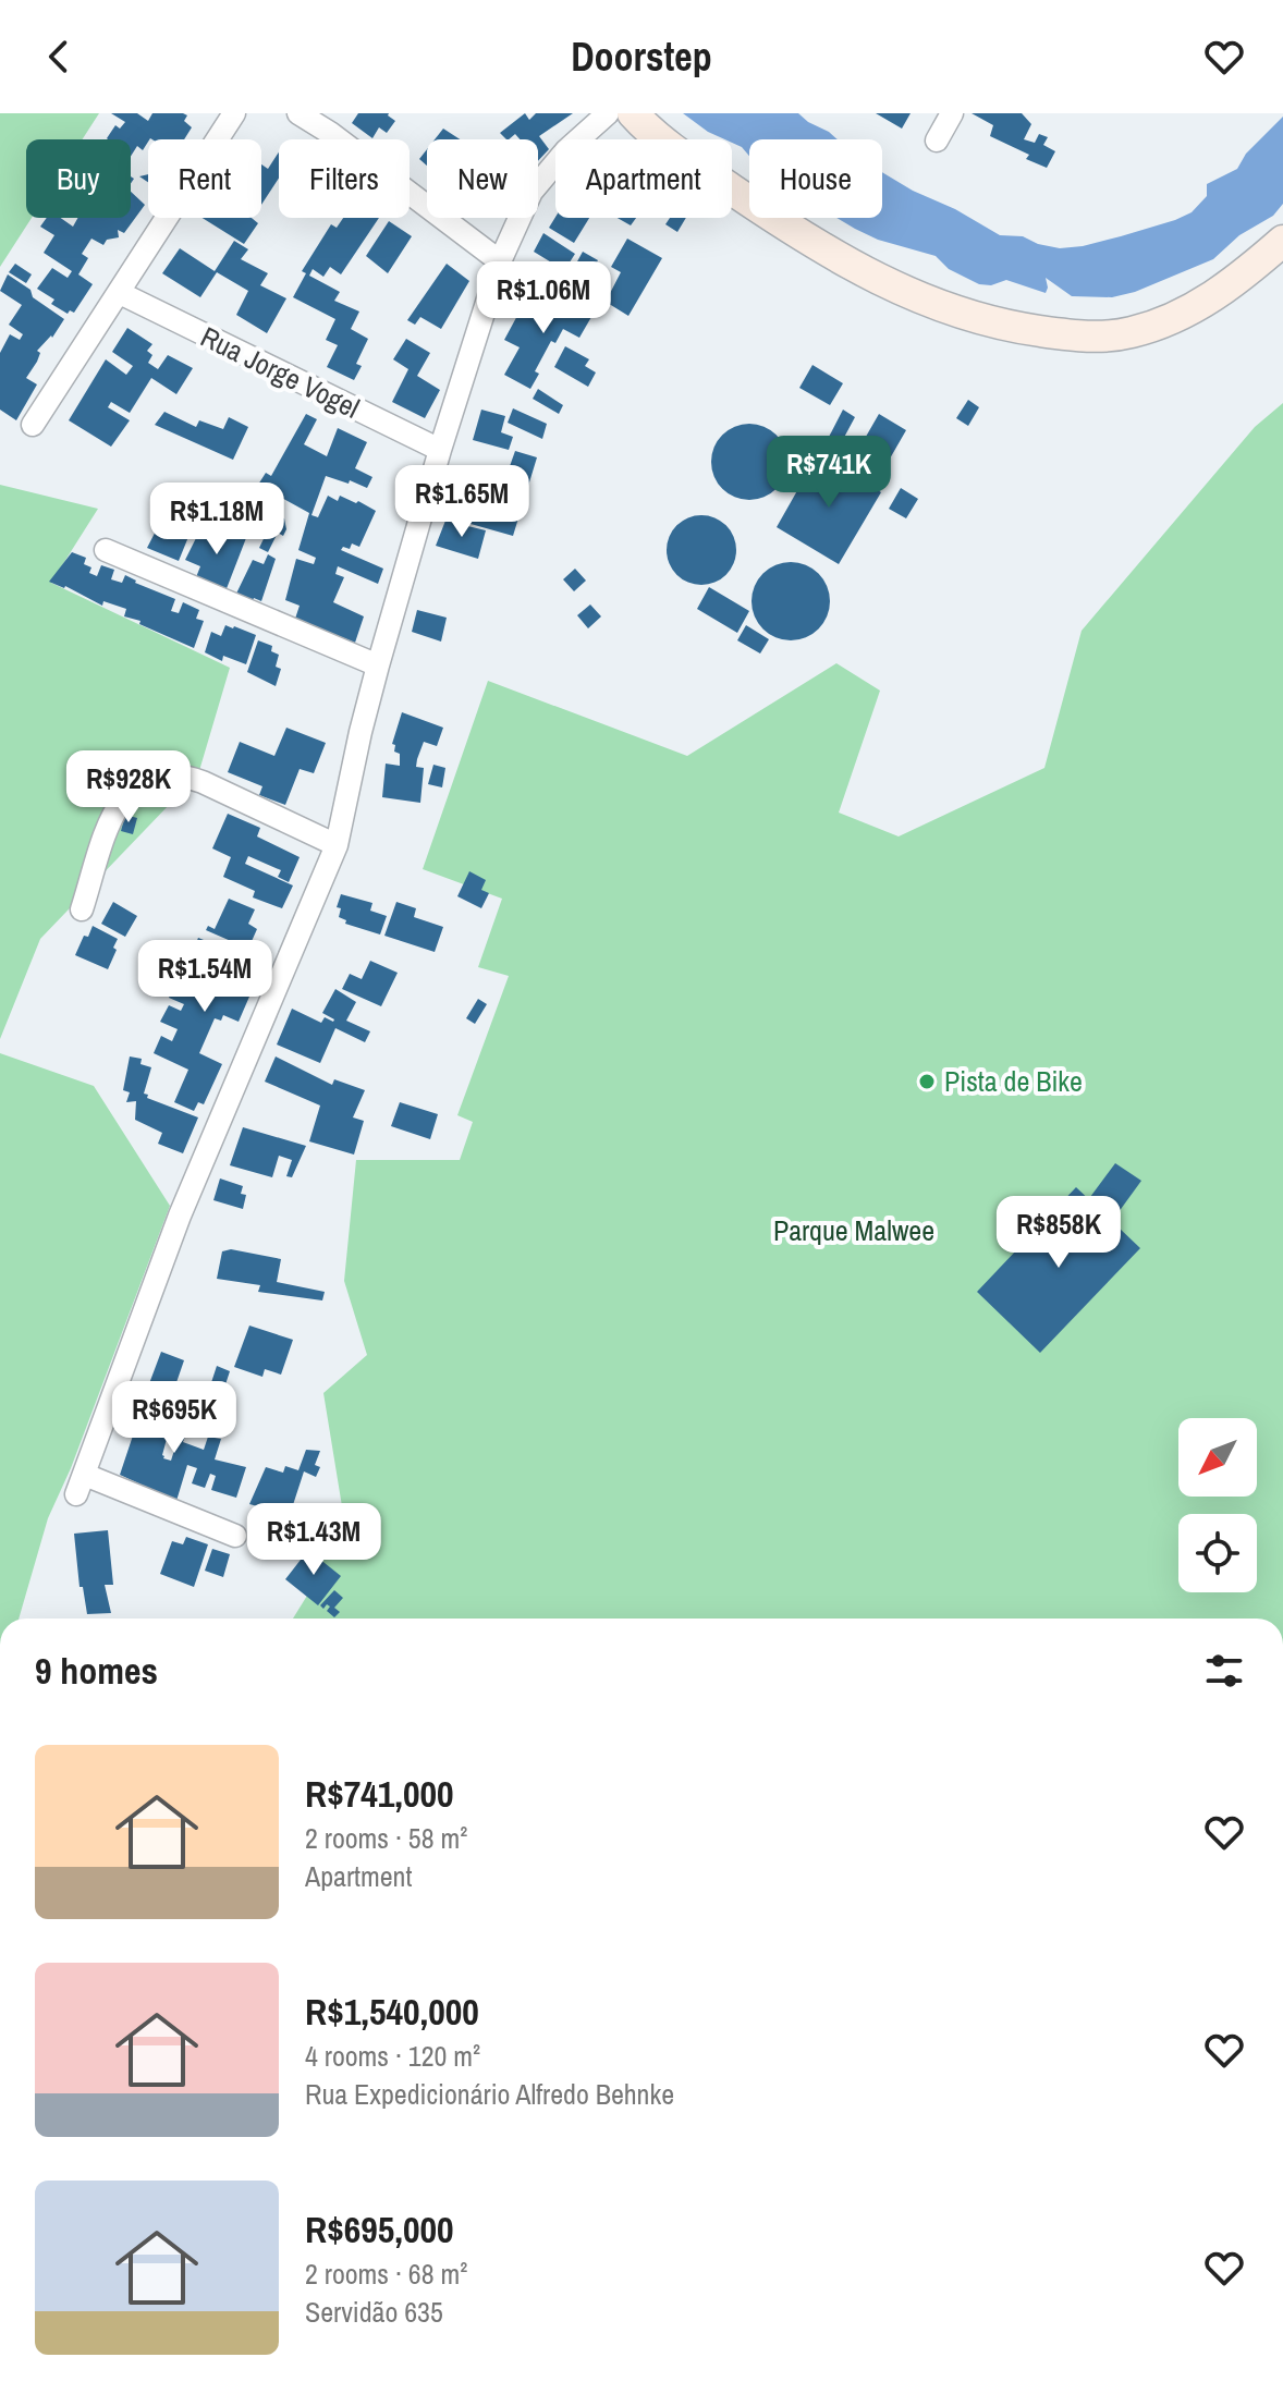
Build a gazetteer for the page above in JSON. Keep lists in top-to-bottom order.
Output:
{
  "streets": {
    "street": ["Rua Jorge Vogel"]
  },
  "parks": ["Parque Malwee"],
  "places": ["Pista de Bike"],
  "north": "bottom left",
  "page": {
    "header": "Doorstep",
    "chip": [
      "Buy",
      "Rent",
      "Filters",
      "New",
      "Apartment",
      "House"
    ],
    "price": [
      "R$1.06M",
      "R$741K",
      "R$1.65M",
      "R$1.18M",
      "R$928K",
      "R$1.54M",
      "R$858K",
      "R$695K",
      "R$1.43M"
    ],
    "heading": "9 homes",
    "list": [
      {
        "name": "R$741,000",
        "note": "2 rooms · 58 m² · Apartment"
      },
      {
        "name": "R$1,540,000",
        "note": "4 rooms · 120 m² · Rua Expedicionário Alfredo Behnke"
      },
      {
        "name": "R$695,000",
        "note": "2 rooms · 68 m² · Servidão 635"
      }
    ]
  }
}
